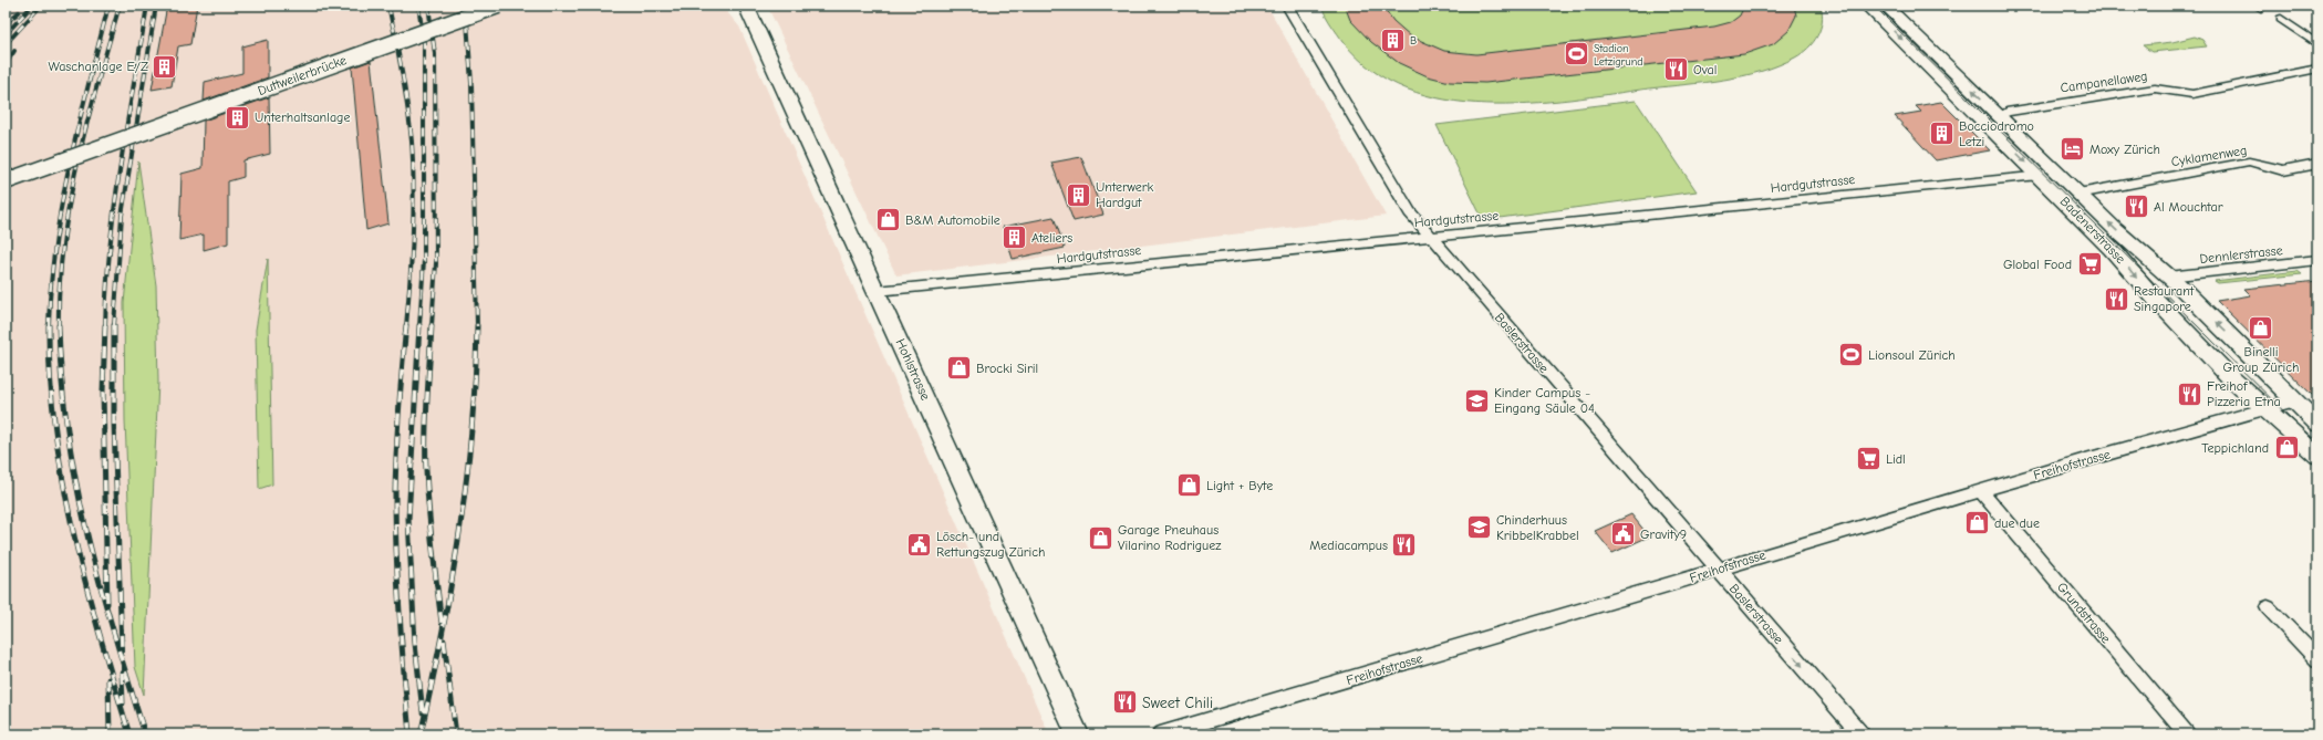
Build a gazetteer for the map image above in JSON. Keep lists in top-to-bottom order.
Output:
{
  "streets": {
    "street": [
      "Duttweilerbrücke",
      "Campanellaweg",
      "Cyklamenweg",
      "Hardgutstrasse",
      "Badenerstrasse",
      "Dennlerstrasse",
      "Baslerstrasse",
      "Hohlstrasse",
      "Freihofstrasse",
      "Grundstrasse"
    ]
  },
  "crossings": [
    ["Campanellaweg", "Badenerstrasse"],
    ["Cyklamenweg", "Badenerstrasse"],
    ["Hardgutstrasse", "Badenerstrasse"],
    ["Hardgutstrasse", "Baslerstrasse"],
    ["Hardgutstrasse", "Hohlstrasse"],
    ["Badenerstrasse", "Dennlerstrasse"],
    ["Badenerstrasse", "Freihofstrasse"],
    ["Baslerstrasse", "Freihofstrasse"],
    ["Freihofstrasse", "Grundstrasse"]
  ],
  "places": {
    "building": [
      "B",
      "Waschanlage E/Z",
      "Unterhaltsanlage",
      "Bocciodromo Letzi",
      "Unterwerk Hardgut",
      "Ateliers"
    ],
    "sports": ["Stadion Letzigrund", "Lionsoul Zürich"],
    "restaurant": [
      "Oval",
      "Al Mouchtar",
      "Restaurant Singapore",
      "Freihof Pizzeria Etna",
      "Mediacampus",
      "Sweet Chili"
    ],
    "hotel": ["Moxy Zürich"],
    "shop": [
      "B&M Automobile",
      "Binelli Group Zürich",
      "Brocki Siril",
      "Teppichland",
      "Light + Byte",
      "due due",
      "Garage Pneuhaus Vilarino Rodriguez"
    ],
    "supermarket": ["Global Food", "Lidl"],
    "school or university": ["Kinder Campus - Eingang Säule 04", "Chinderhuus KribbelKrabbel"],
    "public building": ["Gravity9", "Lösch- und Rettungszug Zürich"]
  }
}
